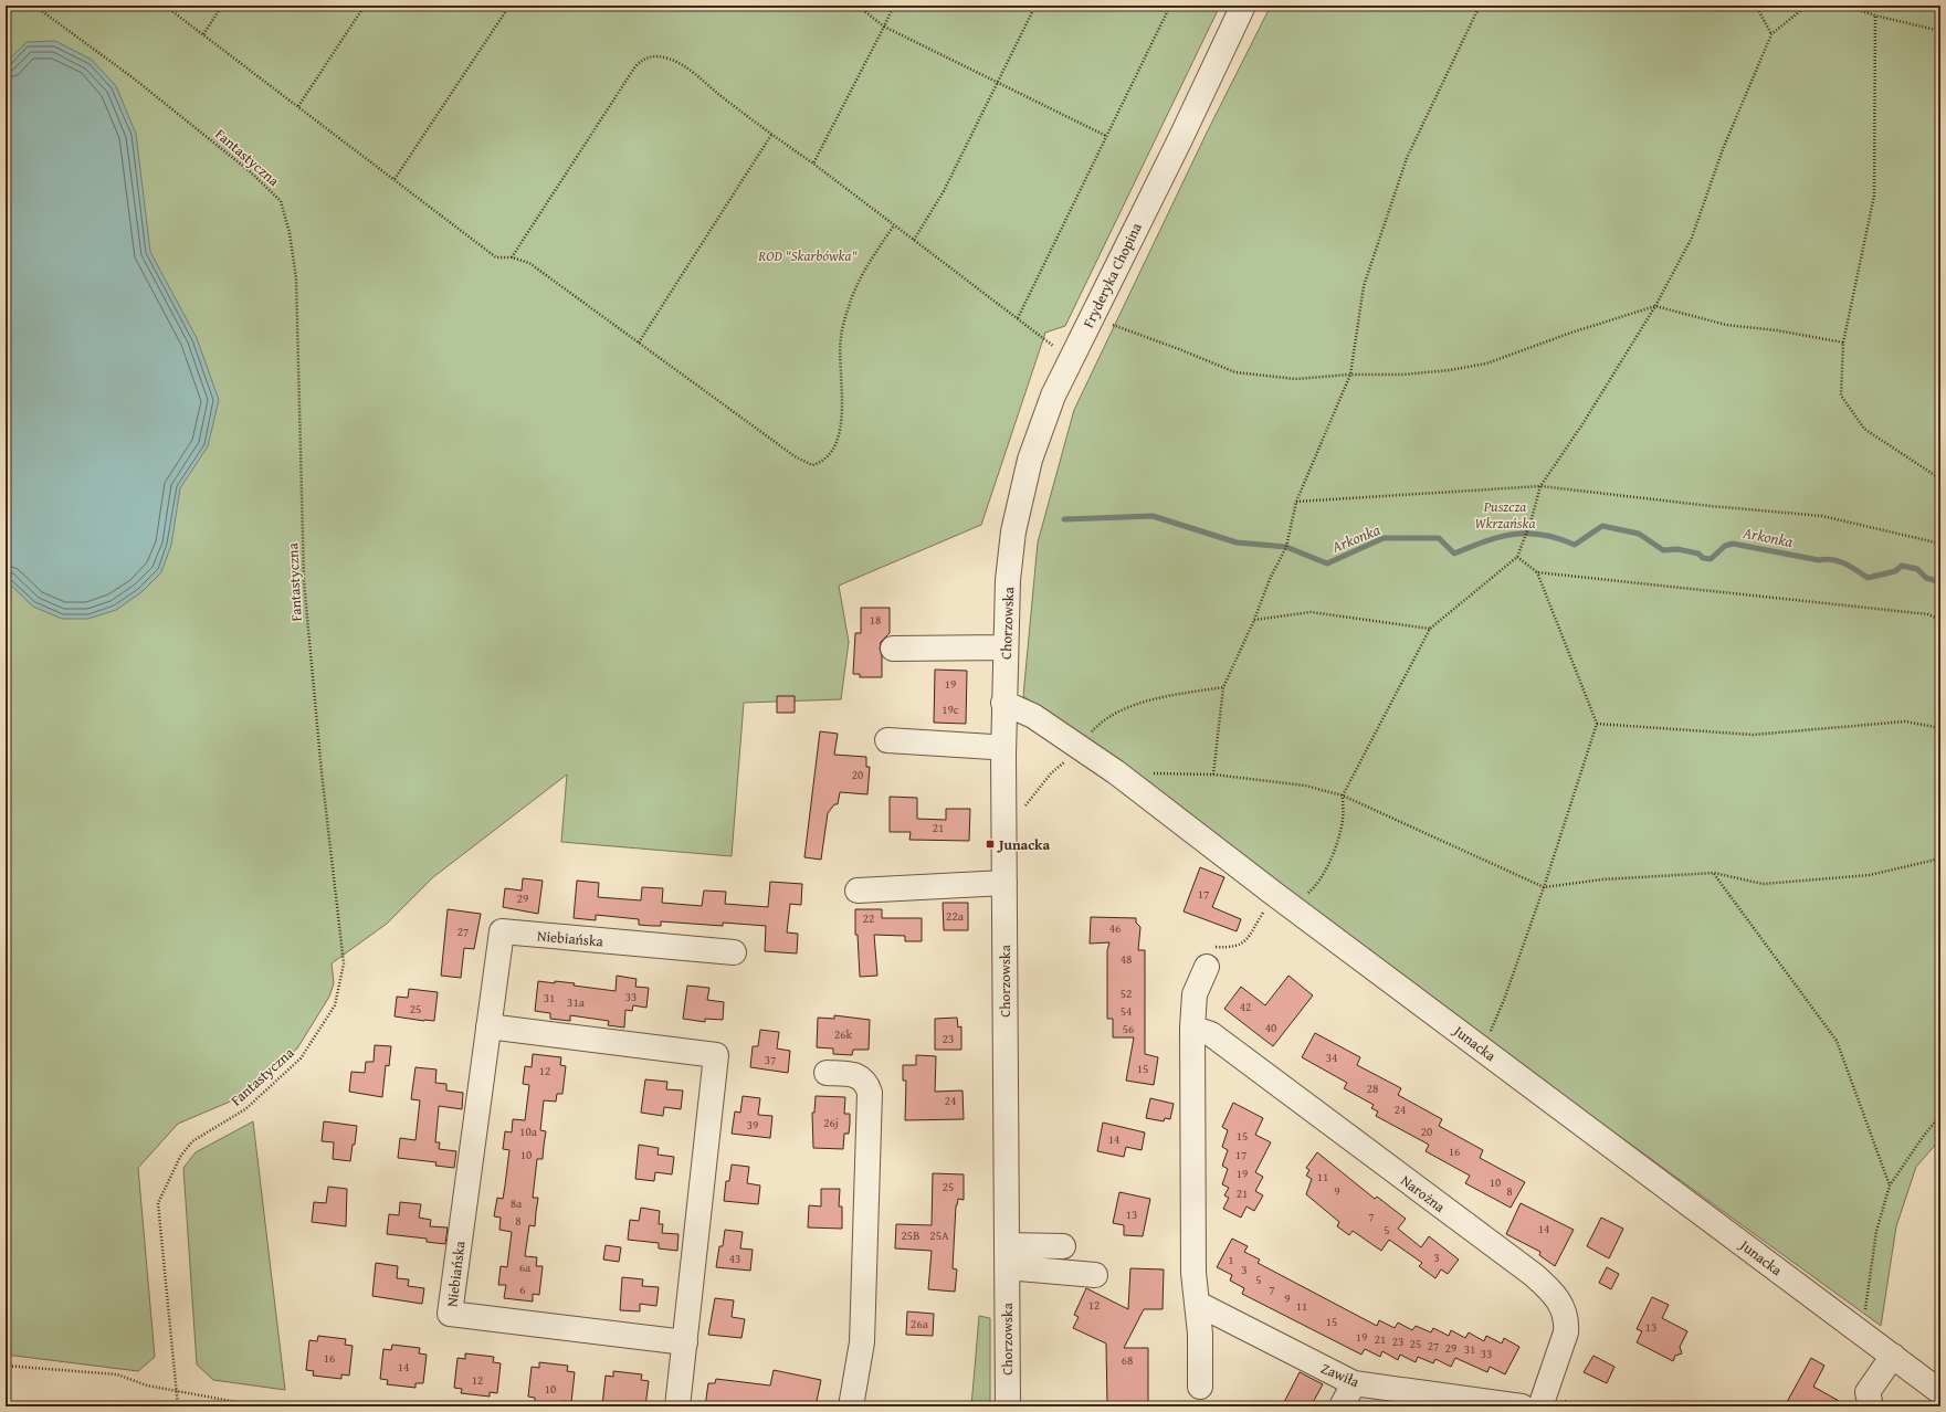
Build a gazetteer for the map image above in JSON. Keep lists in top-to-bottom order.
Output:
{
  "streets": {
    "street": [
      "Fryderyka Chopina",
      "Chorzowska",
      "Niebiańska",
      "Junacka",
      "Narożna",
      "Zawiła"
    ],
    "path": ["Fantastyczna"]
  },
  "crossings": [
    ["Fryderyka Chopina", "Chorzowska"],
    ["Chorzowska", "Junacka"]
  ],
  "water": ["Arkonka"],
  "parks": ["ROD \"Skarbówka\"", "Puszcza Wkrzańska"],
  "places": {
    "transit": ["Junacka"]
  },
  "house_numbers": [
    "18",
    "19",
    "19c",
    "20",
    "21",
    "17",
    "29",
    "22a",
    "22",
    "46",
    "27",
    "48",
    "52",
    "33",
    "31",
    "31a",
    "42",
    "25",
    "54",
    "40",
    "56",
    "26k",
    "23",
    "34",
    "37",
    "15",
    "12",
    "28",
    "24",
    "24",
    "26j",
    "39",
    "10a",
    "20",
    "15",
    "14",
    "16",
    "10",
    "17",
    "19",
    "11",
    "10",
    "25",
    "9",
    "8",
    "21",
    "8a",
    "13",
    "7",
    "8",
    "14",
    "5",
    "25B",
    "25A",
    "3",
    "43",
    "1",
    "6a",
    "3",
    "5",
    "6",
    "7",
    "9",
    "12",
    "11",
    "15",
    "26a",
    "13",
    "19",
    "21",
    "23",
    "25",
    "27",
    "29",
    "31",
    "33",
    "16",
    "68",
    "14",
    "12",
    "10"
  ]
}
